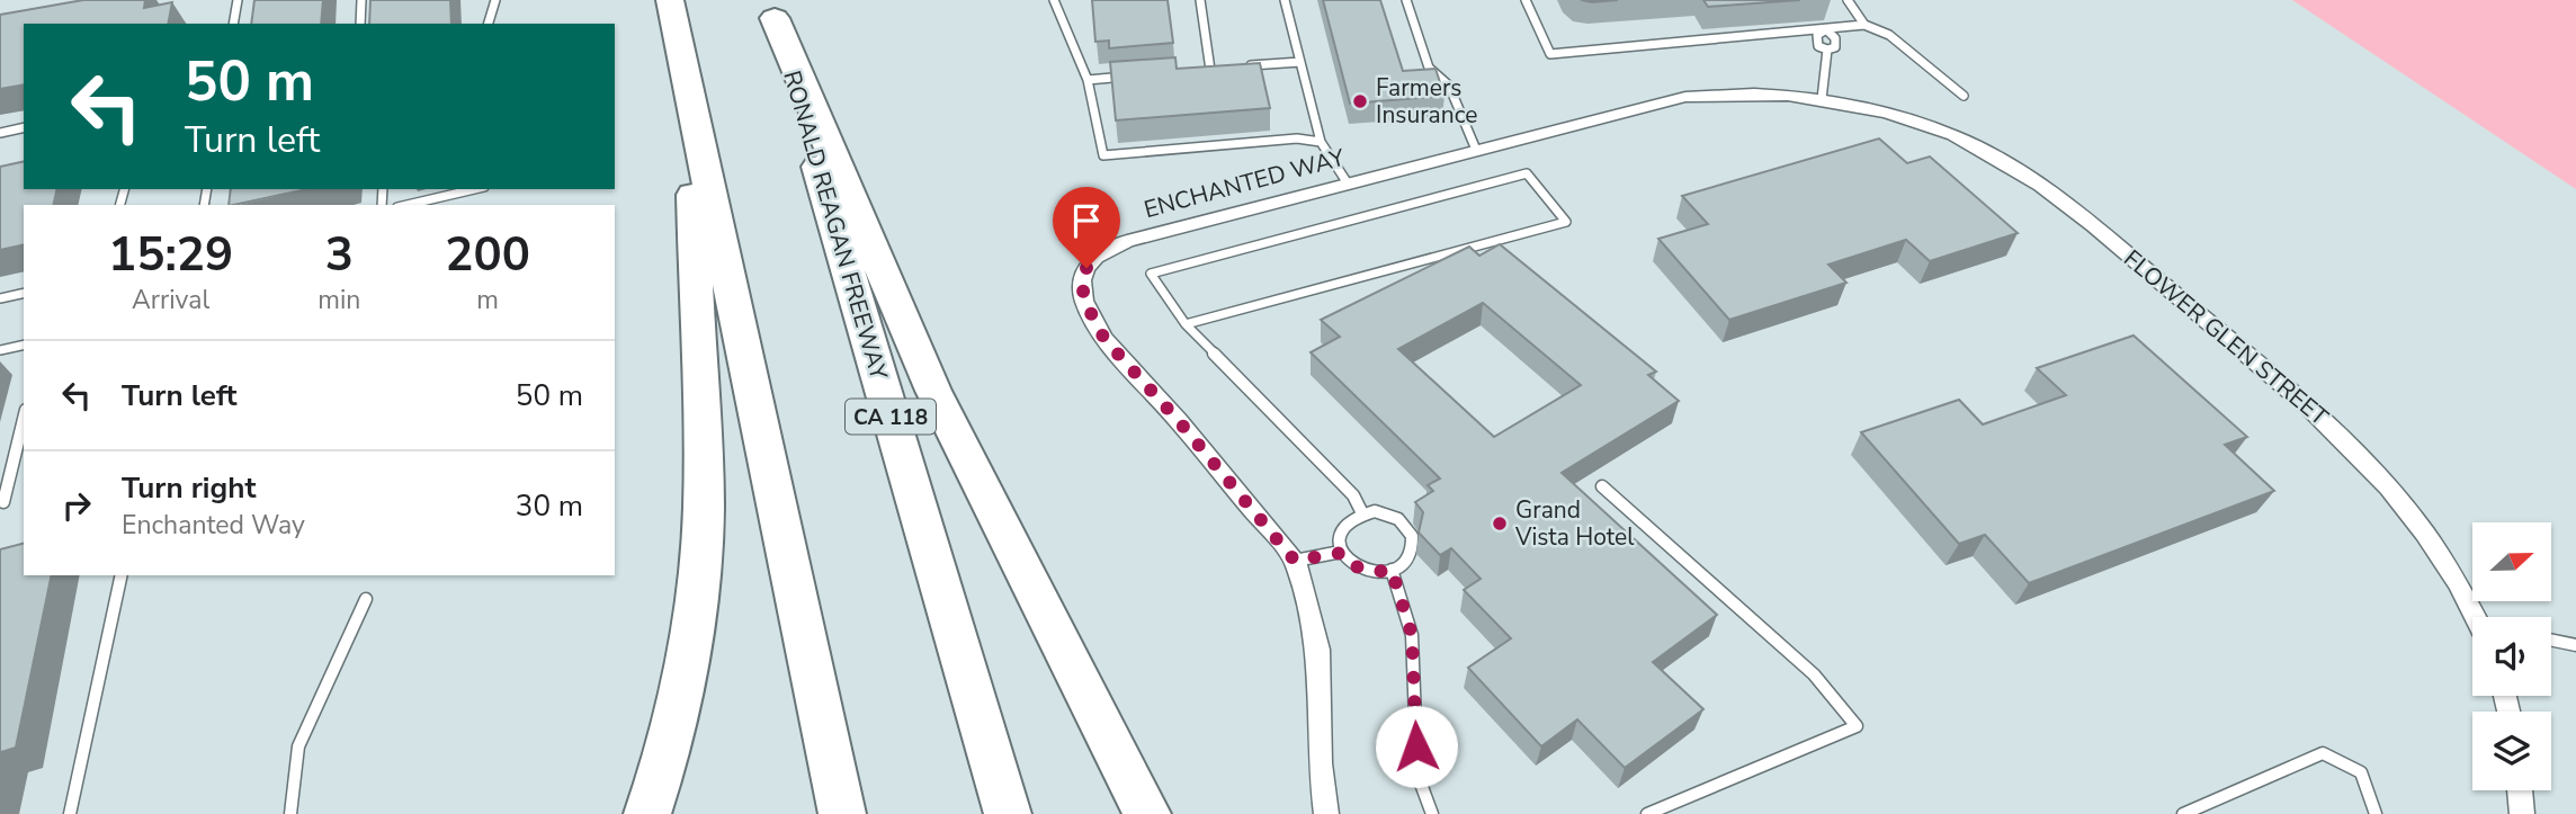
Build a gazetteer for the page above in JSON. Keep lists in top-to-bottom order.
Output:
{
  "streets": {
    "highway": ["RONALD REAGAN FREEWAY", "CA 118"],
    "street": ["ENCHANTED WAY", "FLOWER GLEN STREET"]
  },
  "crossings": [
    ["ENCHANTED WAY", "FLOWER GLEN STREET"]
  ],
  "places": ["Farmers Insurance", "Grand Vista Hotel"],
  "north": "right",
  "page": {
    "turn": ["50 m", "Turn left"],
    "eta": [
      "15:29",
      "Arrival",
      "3",
      "min",
      "200",
      "m"
    ],
    "list": [
      {
        "name": "Turn left",
        "value": "50 m"
      },
      {
        "name": "Turn right",
        "note": "Enchanted Way",
        "value": "30 m"
      }
    ]
  }
}
